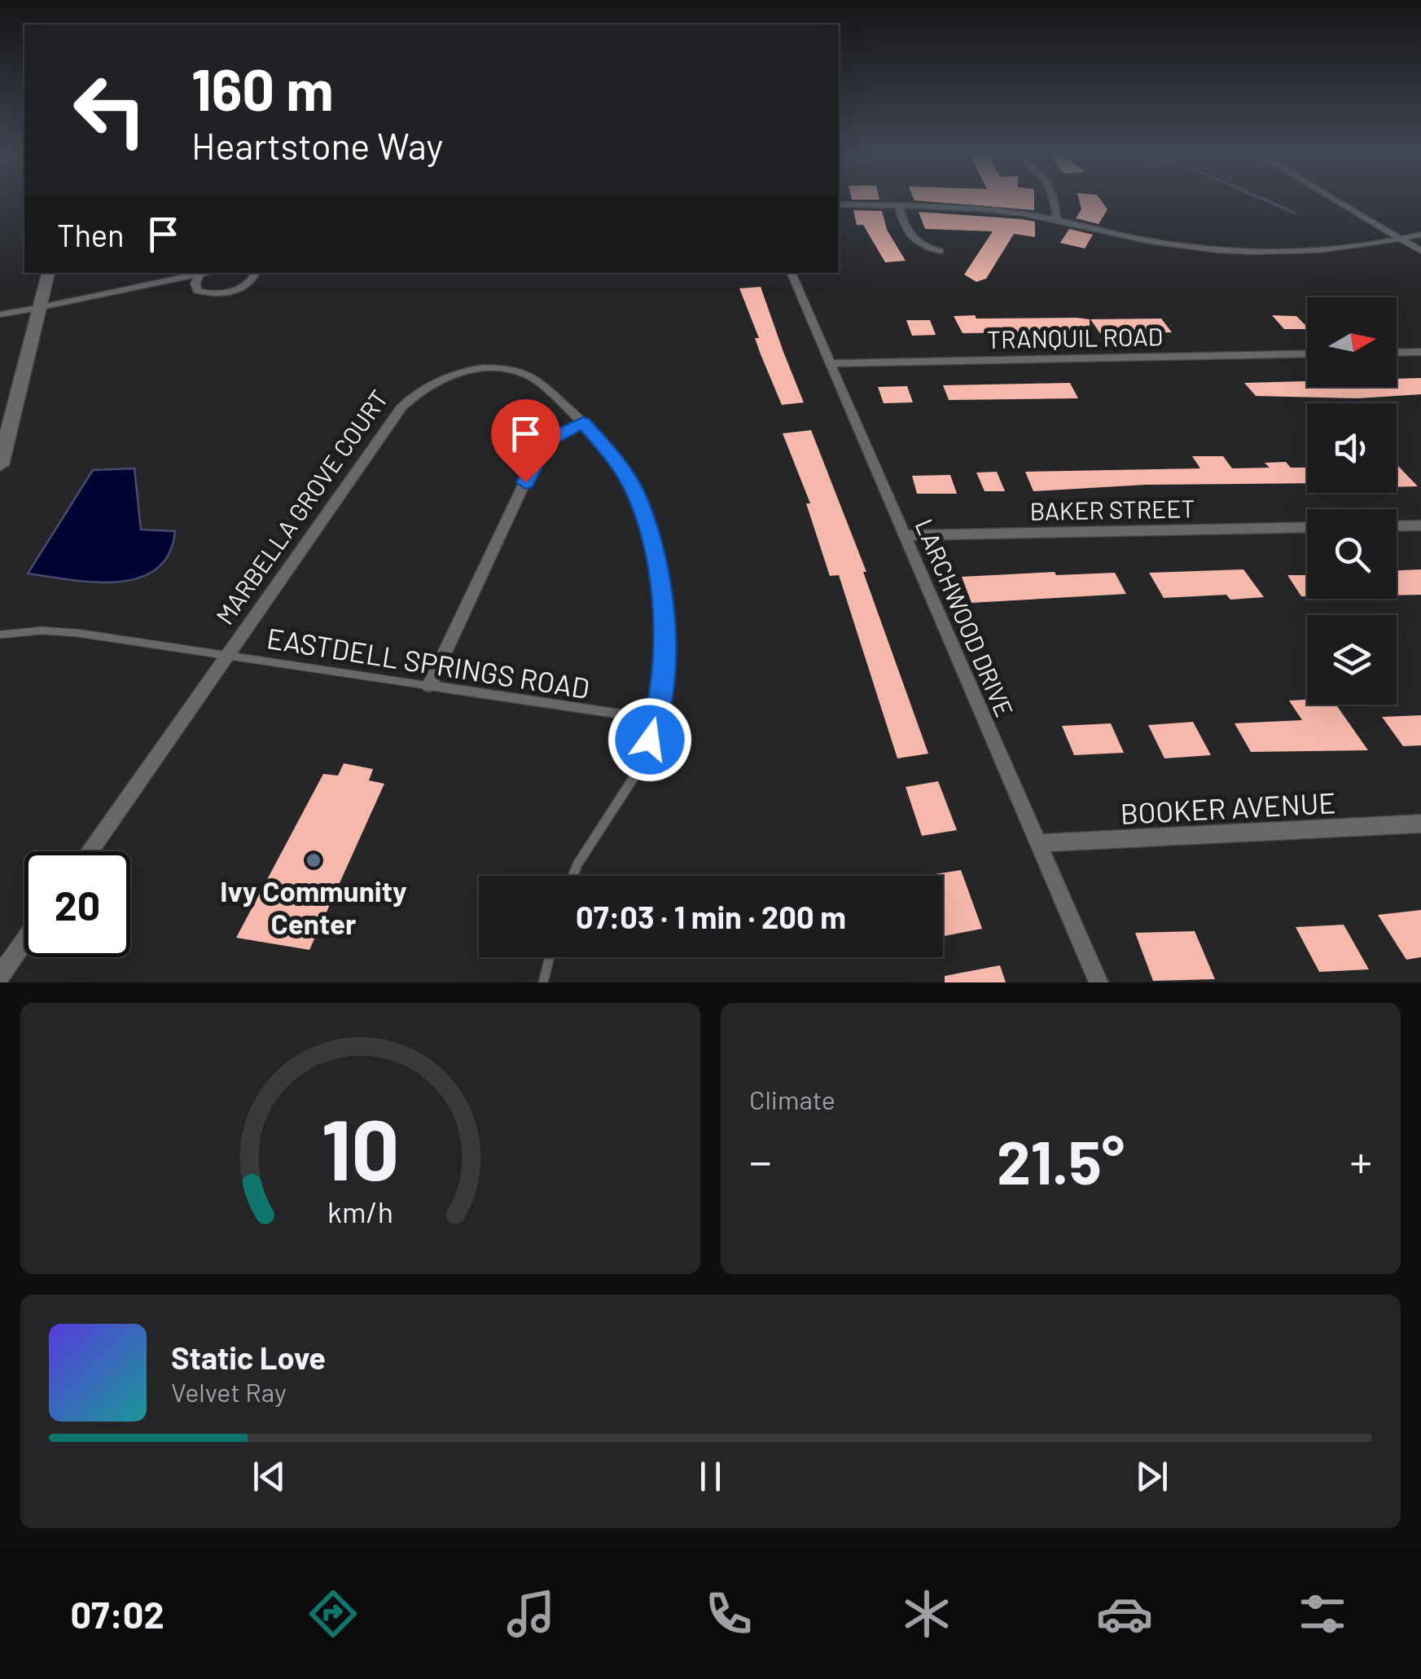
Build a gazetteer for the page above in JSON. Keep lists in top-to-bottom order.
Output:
{
  "streets": {
    "street": [
      "TRANQUIL ROAD",
      "MARBELLA GROVE COURT",
      "BAKER STREET",
      "LARCHWOOD DRIVE",
      "BOOKER AVENUE"
    ],
    "lane": ["EASTDELL SPRINGS ROAD"]
  },
  "crossings": [
    ["TRANQUIL ROAD", "LARCHWOOD DRIVE"],
    ["MARBELLA GROVE COURT", "EASTDELL SPRINGS ROAD"],
    ["BAKER STREET", "LARCHWOOD DRIVE"],
    ["LARCHWOOD DRIVE", "BOOKER AVENUE"]
  ],
  "places": ["Ivy Community Center"],
  "north": "right",
  "page": {
    "turn": ["160 m", "Heartstone Way"],
    "then": "Then",
    "limit": "20",
    "trip": "07:03 · 1 min · 200 m",
    "tile": "Climate",
    "heat": ["−", "21.5°", "+"],
    "song": ["Static Love", "Velvet Ray"],
    "tabs": "07:02",
    "gauge": ["10", "km/h"]
  }
}
